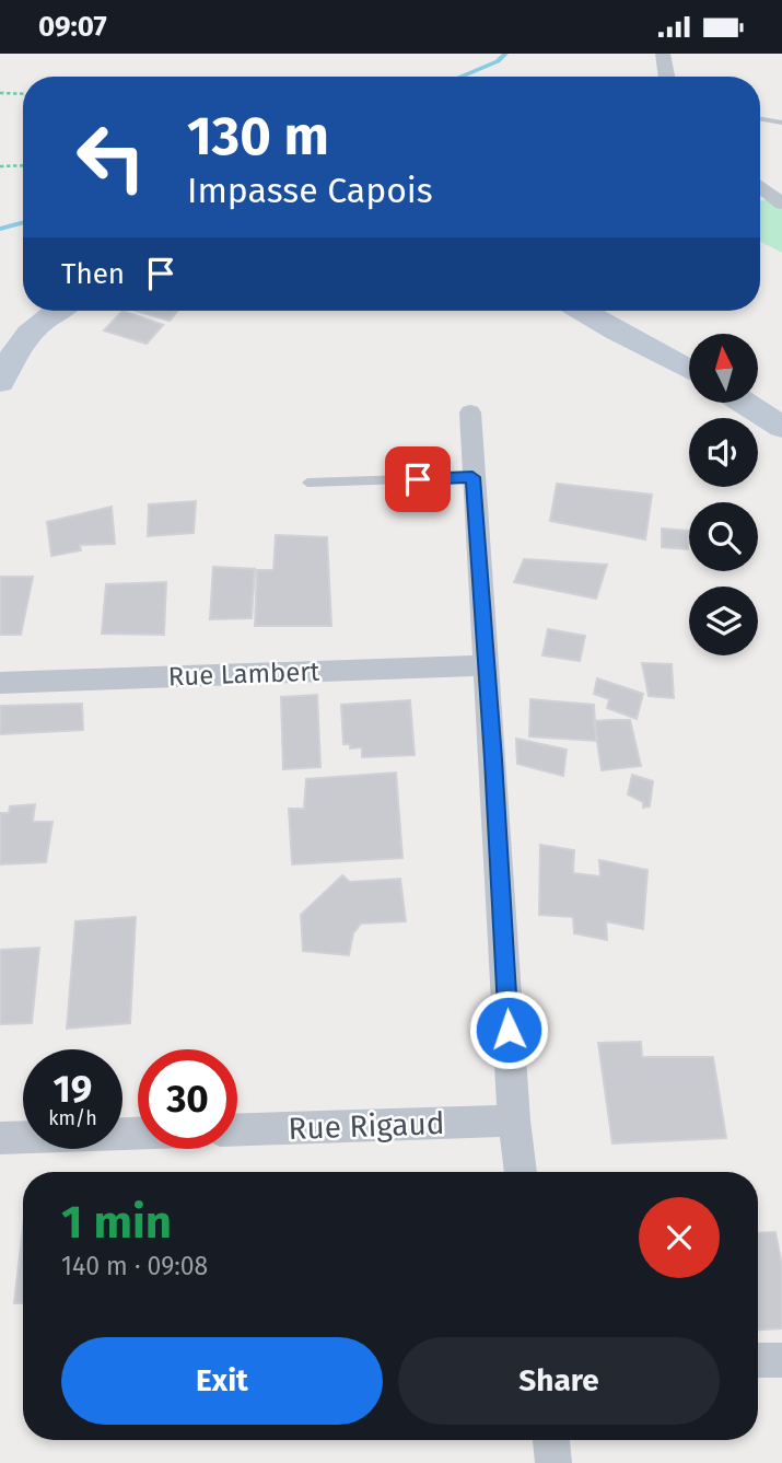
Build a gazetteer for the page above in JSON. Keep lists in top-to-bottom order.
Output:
{
  "streets": {
    "street": ["Rue Lambert", "Rue Rigaud"]
  },
  "north": "top",
  "page": {
    "status": "09:07",
    "turn": ["130 m", "Impasse Capois"],
    "then": "Then",
    "speed": "19 km/h",
    "limit": "30",
    "heading": ["1 min", "140 m · 09:08"],
    "buttons": ["Exit", "Share"]
  }
}
